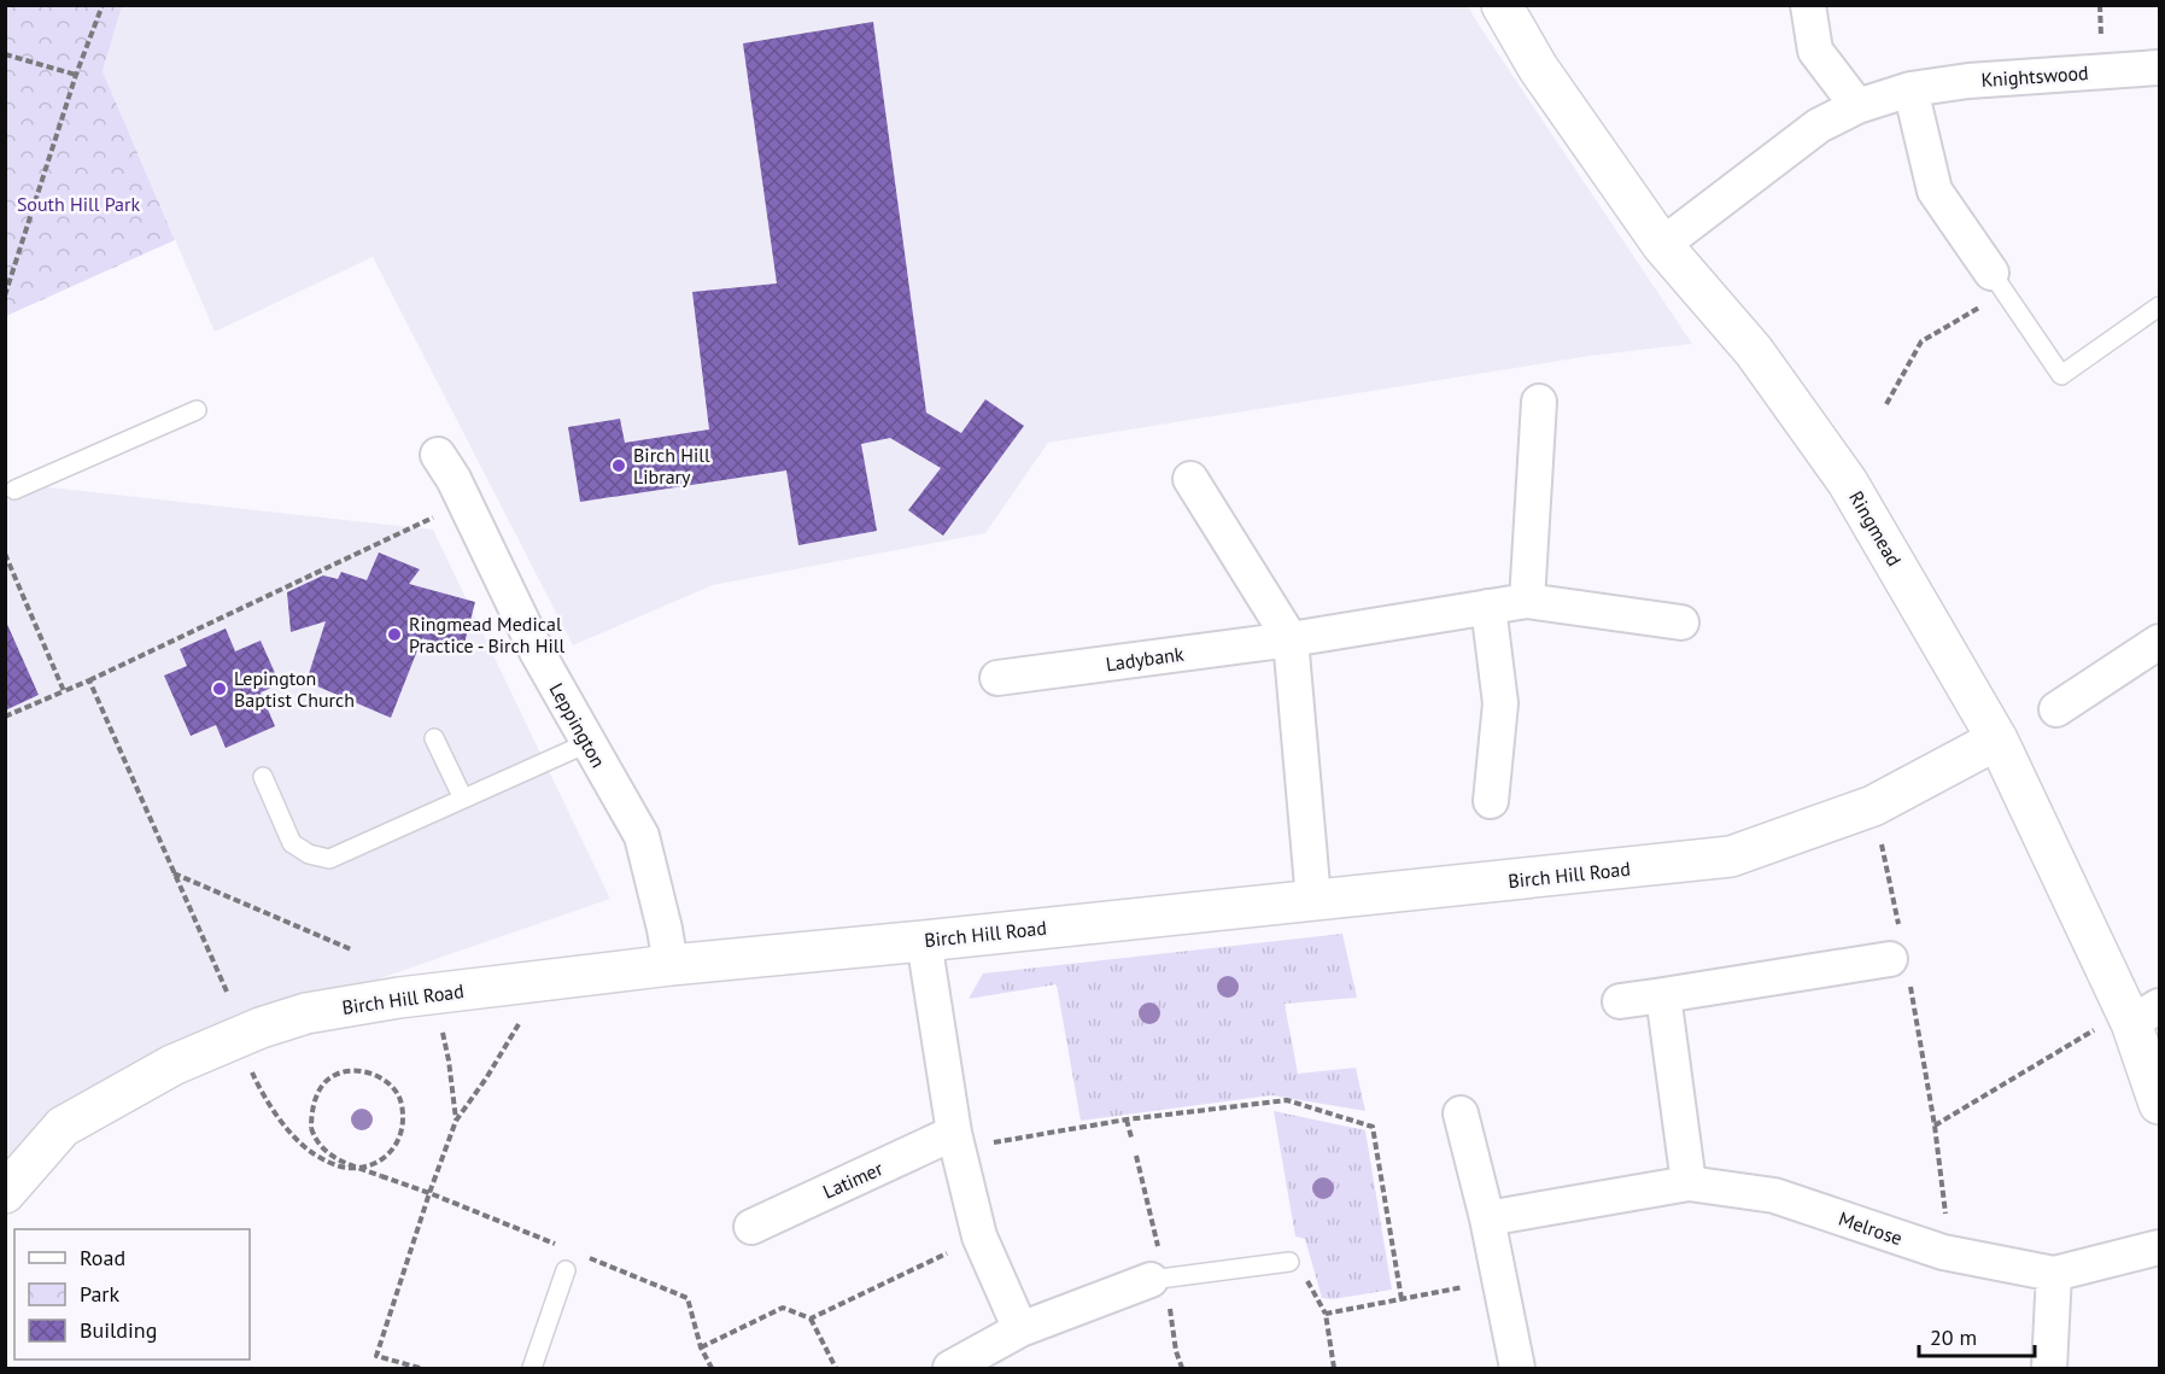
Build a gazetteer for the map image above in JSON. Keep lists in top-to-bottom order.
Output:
{
  "streets": {
    "street": [
      "Knightswood",
      "Ringmead",
      "Ladybank",
      "Leppington",
      "Birch Hill Road",
      "Latimer",
      "Melrose"
    ]
  },
  "crossings": [
    ["Knightswood", "Ringmead"],
    ["Ringmead", "Birch Hill Road"],
    ["Leppington", "Birch Hill Road"]
  ],
  "parks": ["South Hill Park"],
  "places": ["Birch Hill Library", "Ringmead Medical Practice - Birch Hill", "Lepington Baptist Church"],
  "legend": ["Road", "Park", "Building"],
  "scale_bar": "20 m"
}
